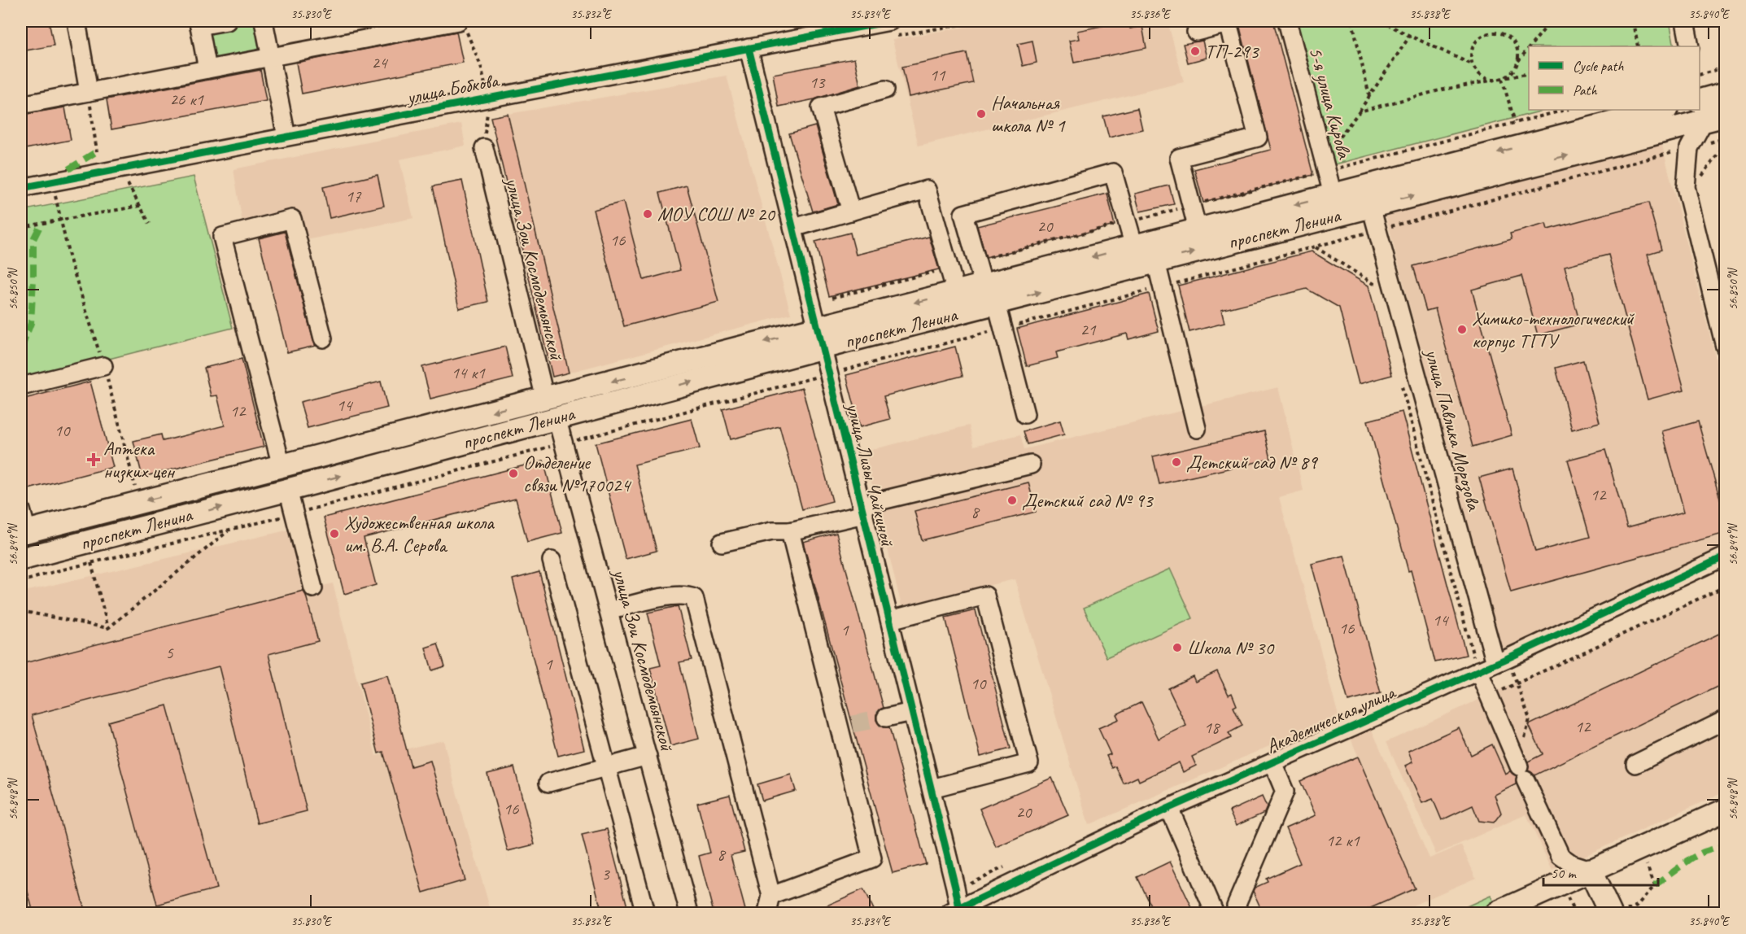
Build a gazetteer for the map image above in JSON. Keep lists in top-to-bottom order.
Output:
{
  "streets": {
    "main road": ["проспект Ленина"],
    "street": [
      "улица Бобкова",
      "5-я улица Кирова",
      "улица Зои Космодемьянской",
      "улица Павлика Морозова",
      "улица Лизы Чайкиной",
      "Академическая улица"
    ]
  },
  "crossings": [
    ["улица Бобкова", "улица Лизы Чайкиной"],
    ["5-я улица Кирова", "проспект Ленина"],
    ["проспект Ленина", "улица Зои Космодемьянской"],
    ["проспект Ленина", "улица Павлика Морозова"],
    ["проспект Ленина", "улица Лизы Чайкиной"],
    ["улица Павлика Морозова", "Академическая улица"],
    ["улица Лизы Чайкиной", "Академическая улица"]
  ],
  "places": {
    "other": [
      "ТП-293",
      "Начальная школа № 1",
      "МОУ СОШ № 20",
      "Химико-технологический корпус ТГТУ",
      "Детский сад № 89",
      "Отделение связи №170024",
      "Детский сад № 93",
      "Художественная школа им. В.А. Серова",
      "Школа № 30"
    ],
    "health": ["Аптека низких цен"]
  },
  "house_numbers": [
    "24",
    "11",
    "13",
    "26 к1",
    "17",
    "20",
    "16",
    "21",
    "14 к1",
    "14",
    "12",
    "10",
    "12",
    "8",
    "14",
    "16",
    "1",
    "5",
    "1",
    "10",
    "12",
    "18",
    "16",
    "20",
    "12 к1",
    "8",
    "3"
  ],
  "legend": ["Cycle path", "Path"],
  "scale_bar": "50 m",
  "coordinates": [
    "35.830°E",
    "35.832°E",
    "35.834°E",
    "35.836°E",
    "35.838°E",
    "35.840°E",
    "56.850°N",
    "56.849°N",
    "56.848°N"
  ]
}
